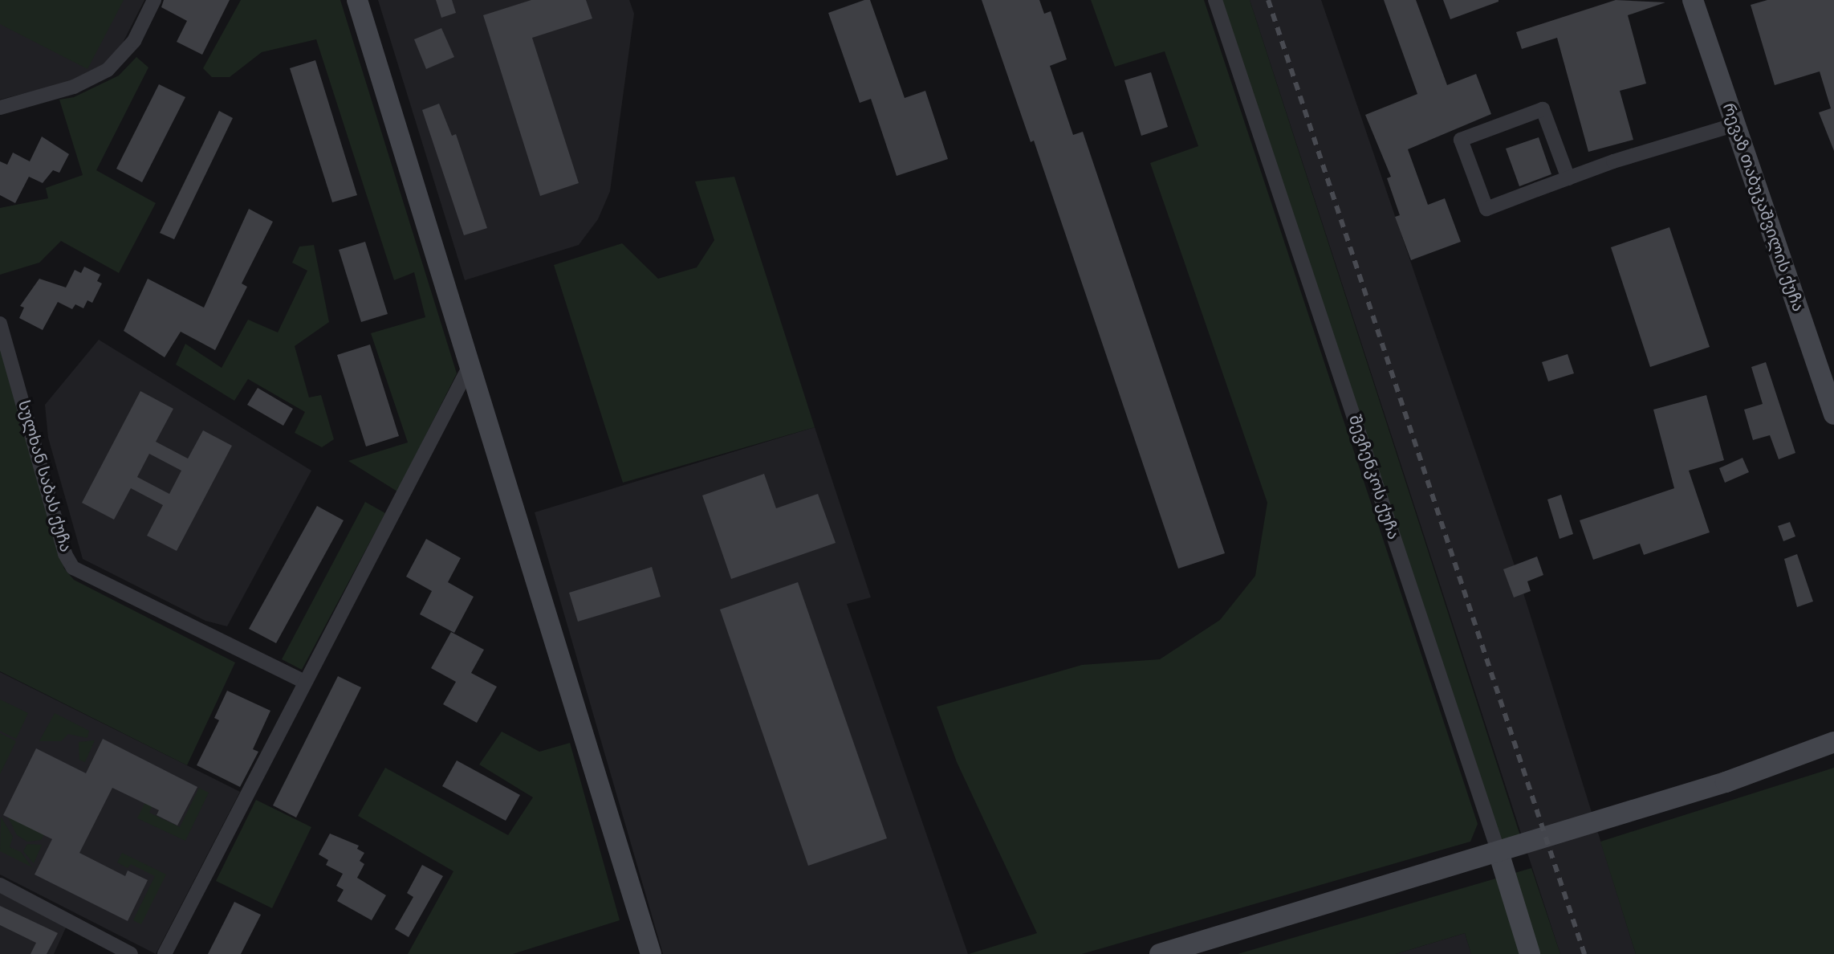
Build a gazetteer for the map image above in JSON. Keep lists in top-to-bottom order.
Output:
{
  "streets": {
    "main road": ["რევაზ თაბუკაშვილის ქუჩა", "შევჩენკოს ქუჩა"],
    "street": ["სულხან საბას ქუჩა"]
  }
}
